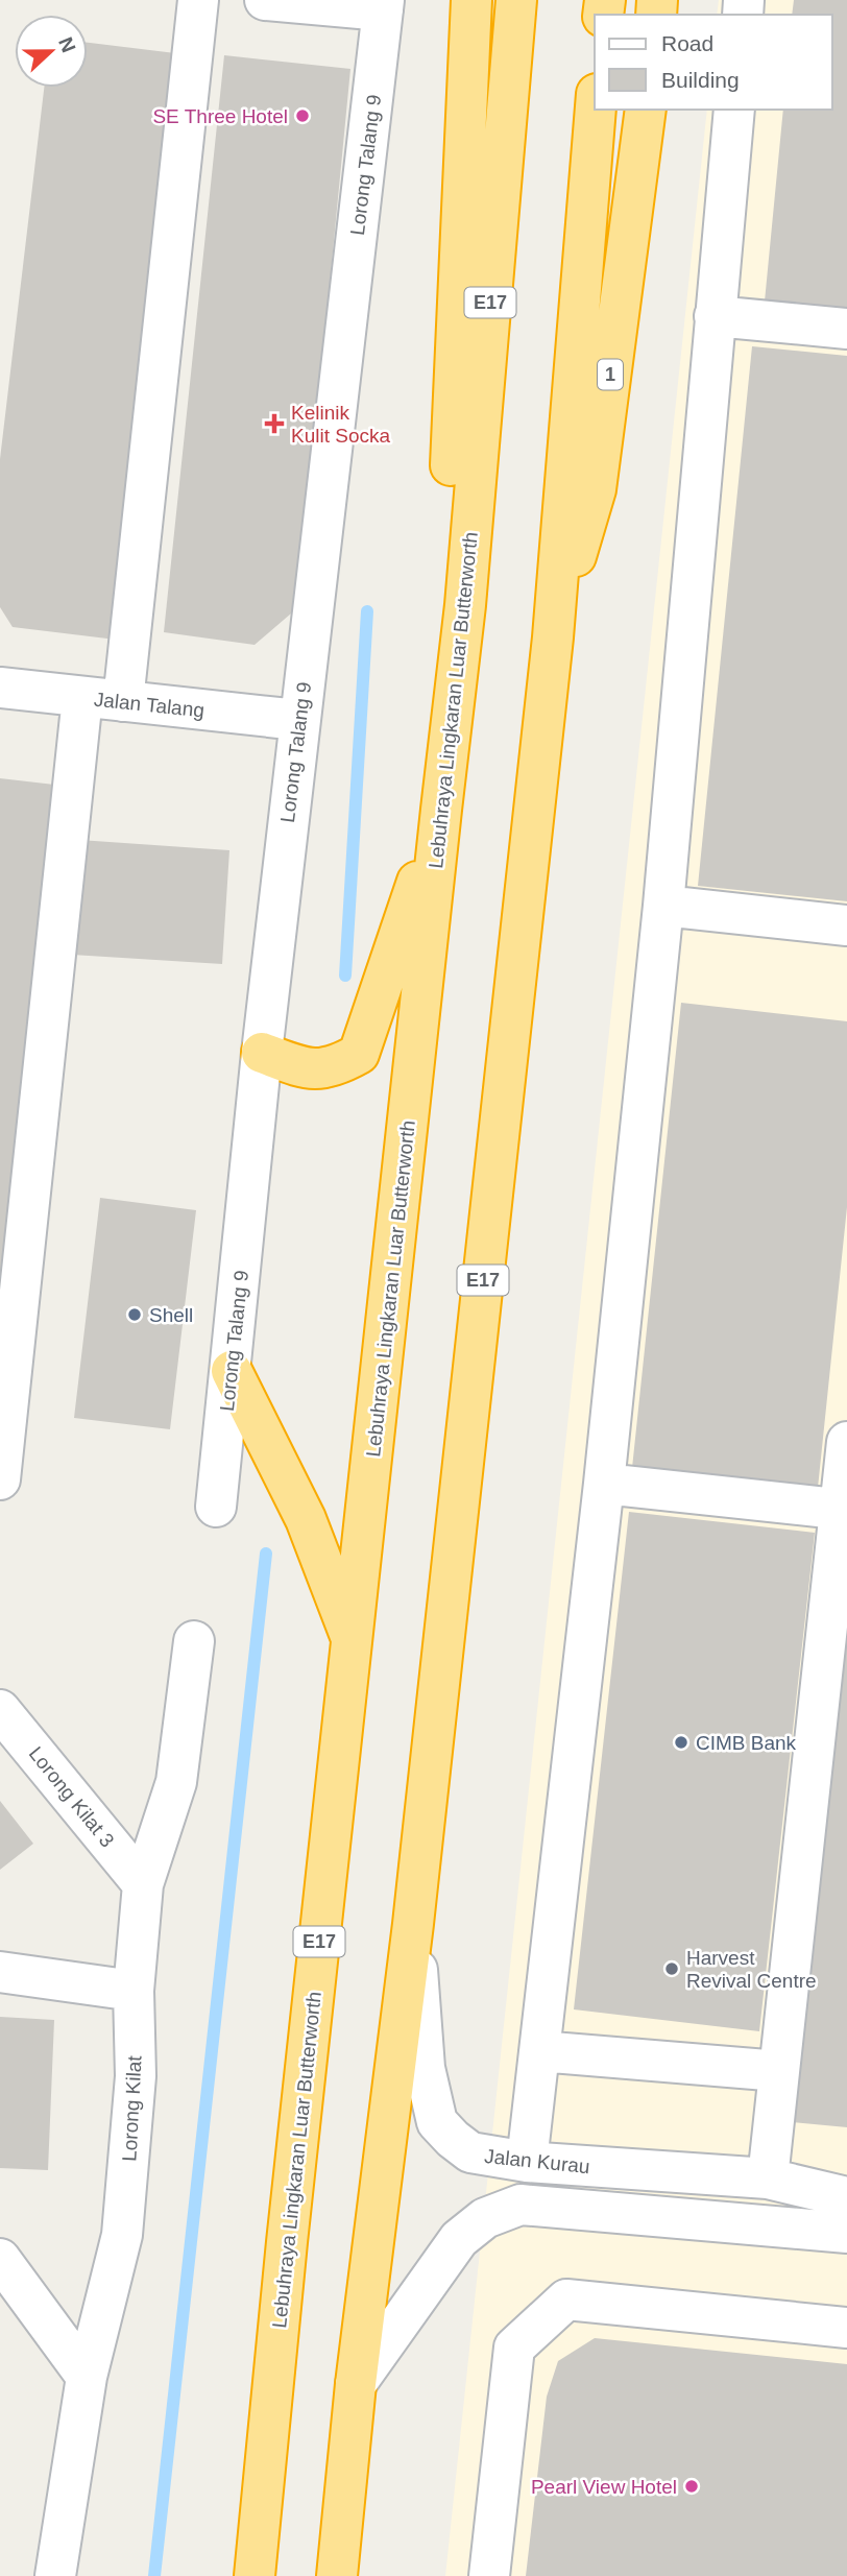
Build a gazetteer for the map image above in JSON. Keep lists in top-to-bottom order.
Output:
{
  "streets": {
    "highway": ["E17", "1", "Lebuhraya Lingkaran Luar Butterworth"],
    "street": [
      "Lorong Talang 9",
      "Jalan Talang",
      "Lorong Kilat 3",
      "Lorong Kilat",
      "Jalan Kurau"
    ]
  },
  "crossings": [
    ["Lorong Talang 9", "Jalan Talang"],
    ["E17", "1"],
    ["E17", "Jalan Kurau"],
    ["Lorong Kilat 3", "Lorong Kilat"]
  ],
  "places": {
    "other": [
      "SE Three Hotel",
      "Shell",
      "CIMB Bank",
      "Harvest Revival Centre",
      "Pearl View Hotel"
    ],
    "health": ["Kelinik Kulit Socka"]
  },
  "legend": ["Road", "Building"],
  "north": "right"
}
